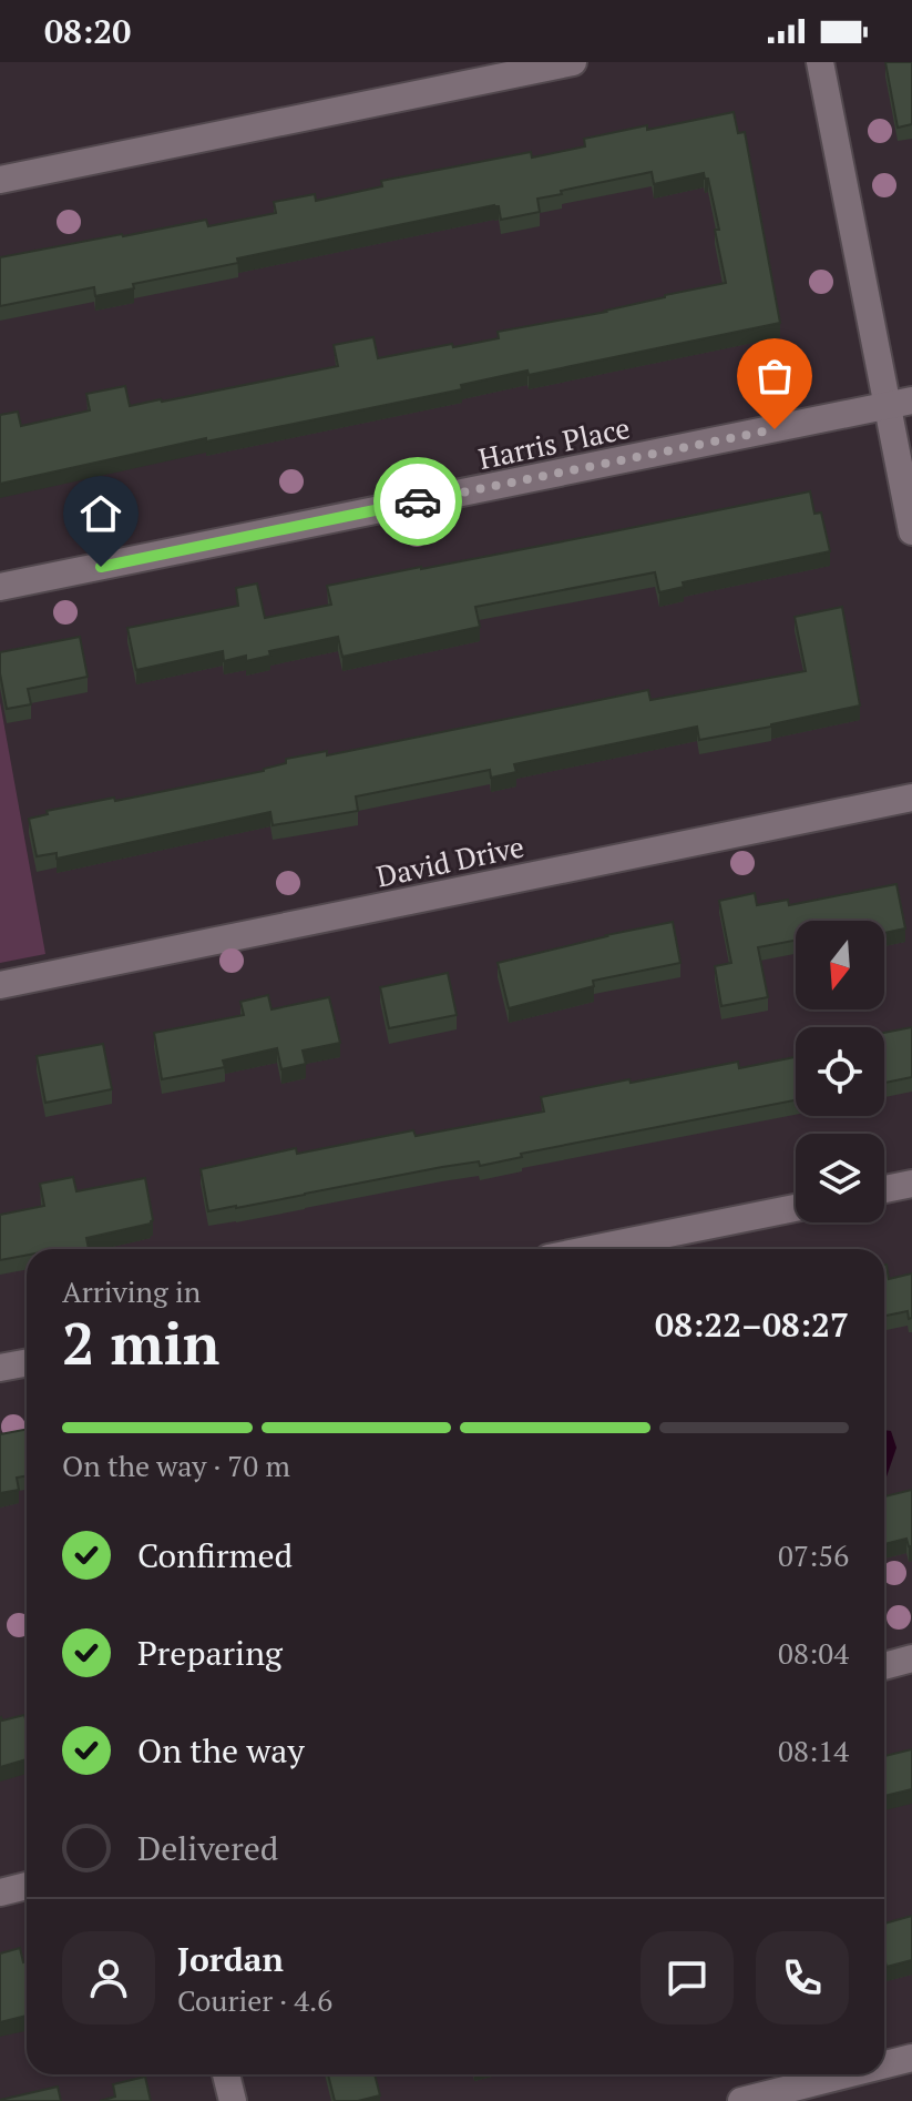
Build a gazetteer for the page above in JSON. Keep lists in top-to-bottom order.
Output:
{
  "streets": {
    "street": ["Harris Place", "David Drive"]
  },
  "north": "bottom",
  "page": {
    "status": "08:20",
    "heading": ["2 min", "Arriving in", "08:22–08:27"],
    "panel": ["Jordan", "Courier · 4.6"],
    "bar": "On the way · 70 m",
    "list": [
      ["Confirmed", "07:56"],
      ["Preparing", "08:04"],
      ["On the way", "08:14"],
      "Delivered"
    ]
  }
}
